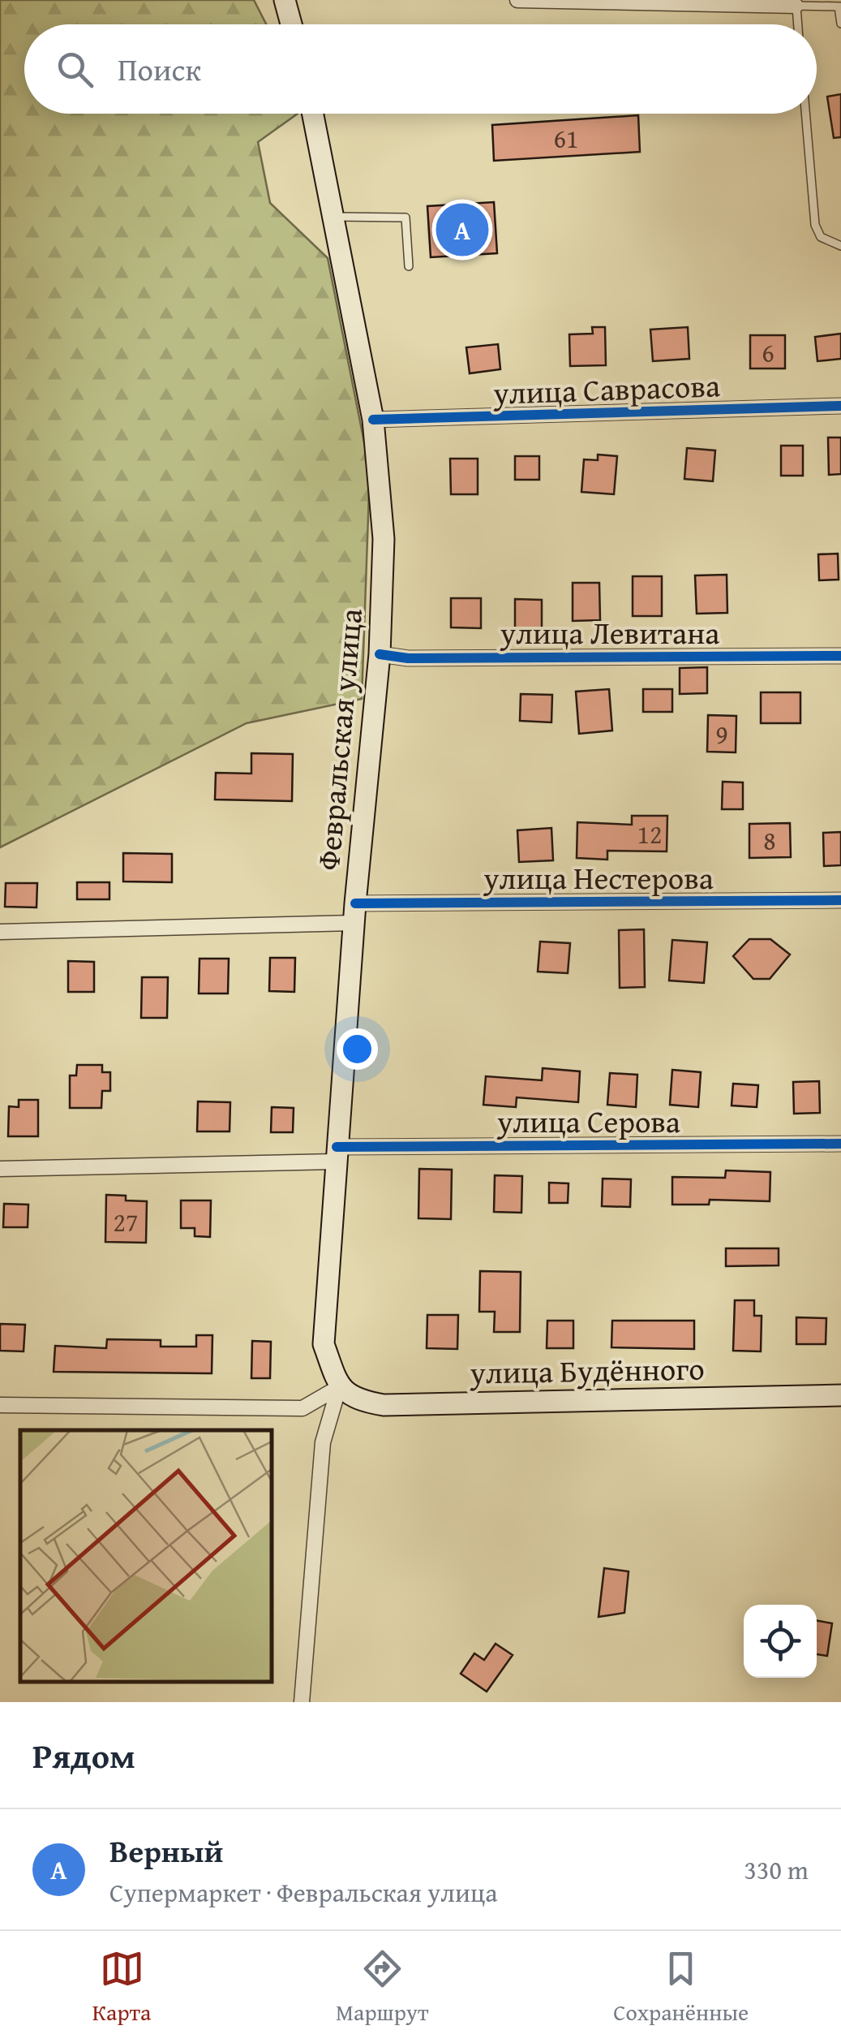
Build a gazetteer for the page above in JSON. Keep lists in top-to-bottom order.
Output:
{
  "streets": {
    "main road": ["Февральская улица", "улица Будённого"],
    "street": [
      "улица Саврасова",
      "улица Левитана",
      "улица Нестерова",
      "улица Серова"
    ]
  },
  "crossings": [
    ["улица Саврасова", "Февральская улица"],
    ["улица Левитана", "Февральская улица"],
    ["Февральская улица", "улица Нестерова"],
    ["Февральская улица", "улица Серова"],
    ["Февральская улица", "улица Будённого"]
  ],
  "house_numbers": [
    "61",
    "6",
    "9",
    "12",
    "8",
    "27"
  ],
  "page": {
    "search": "Поиск",
    "pins": "A",
    "heading": "Рядом",
    "list": [
      {
        "mark": "A",
        "name": "Верный",
        "note": "Супермаркет · Февральская улица",
        "value": "330 m"
      }
    ],
    "nav": ["Карта", "Маршрут", "Сохранённые"]
  }
}
